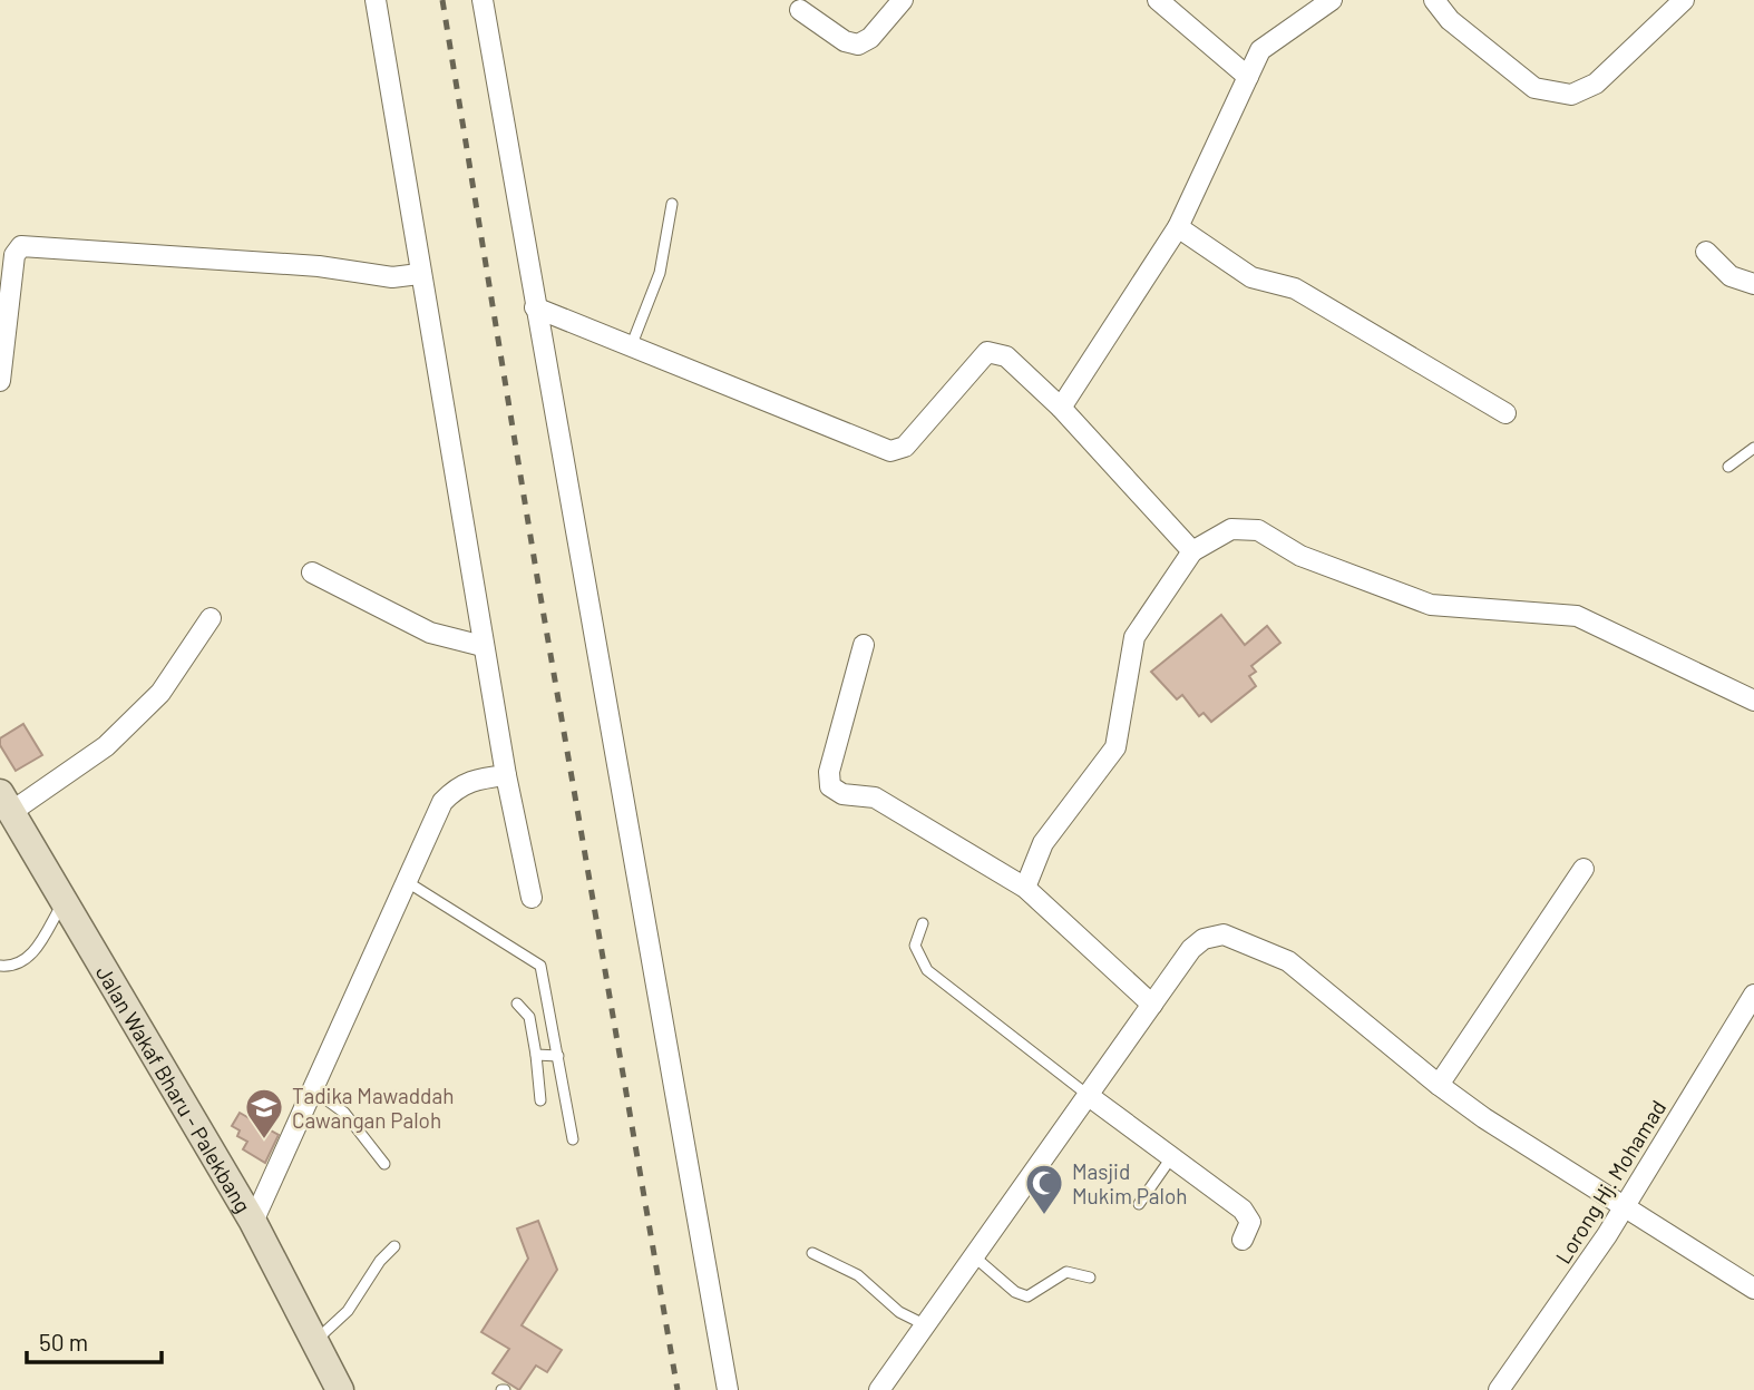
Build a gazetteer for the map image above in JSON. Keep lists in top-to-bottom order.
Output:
{
  "streets": {
    "main road": ["Jalan Wakaf Bharu - Palekbang"],
    "street": ["Lorong Hj. Mohamad"]
  },
  "places": {
    "school or university": ["Tadika Mawaddah Cawangan Paloh"],
    "mosque": ["Masjid Mukim Paloh"]
  },
  "scale_bar": "50 m"
}
